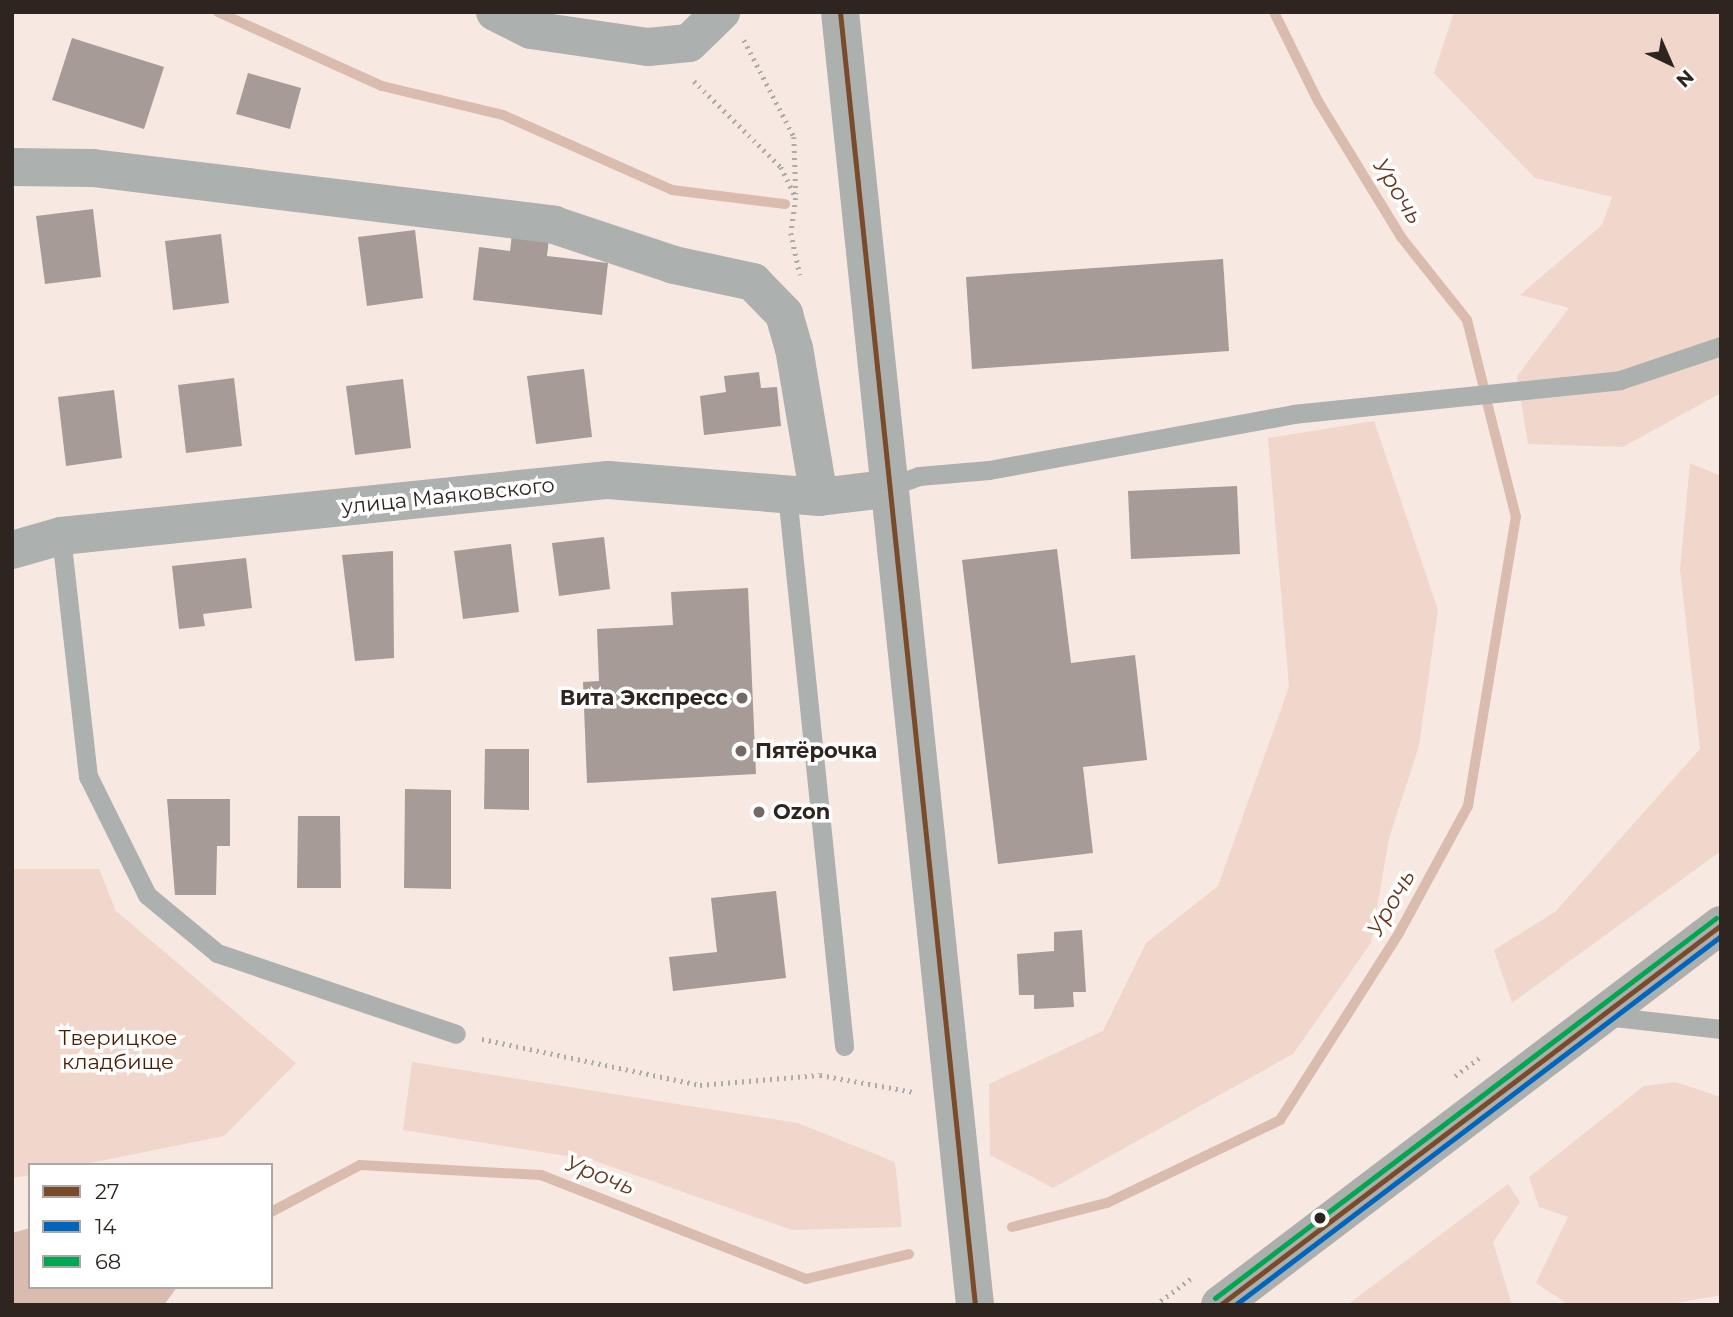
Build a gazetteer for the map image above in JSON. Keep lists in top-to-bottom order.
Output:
{
  "streets": {
    "street": ["улица Маяковского"]
  },
  "water": ["Урочь"],
  "parks": ["Тверицкое кладбище"],
  "places": ["Вита Экспресс", "Пятёрочка", "Ozon"],
  "lines": ["transit line 27", "transit line 68", "transit line 14"],
  "legend": ["27", "14", "68"],
  "north": "bottom right"
}
